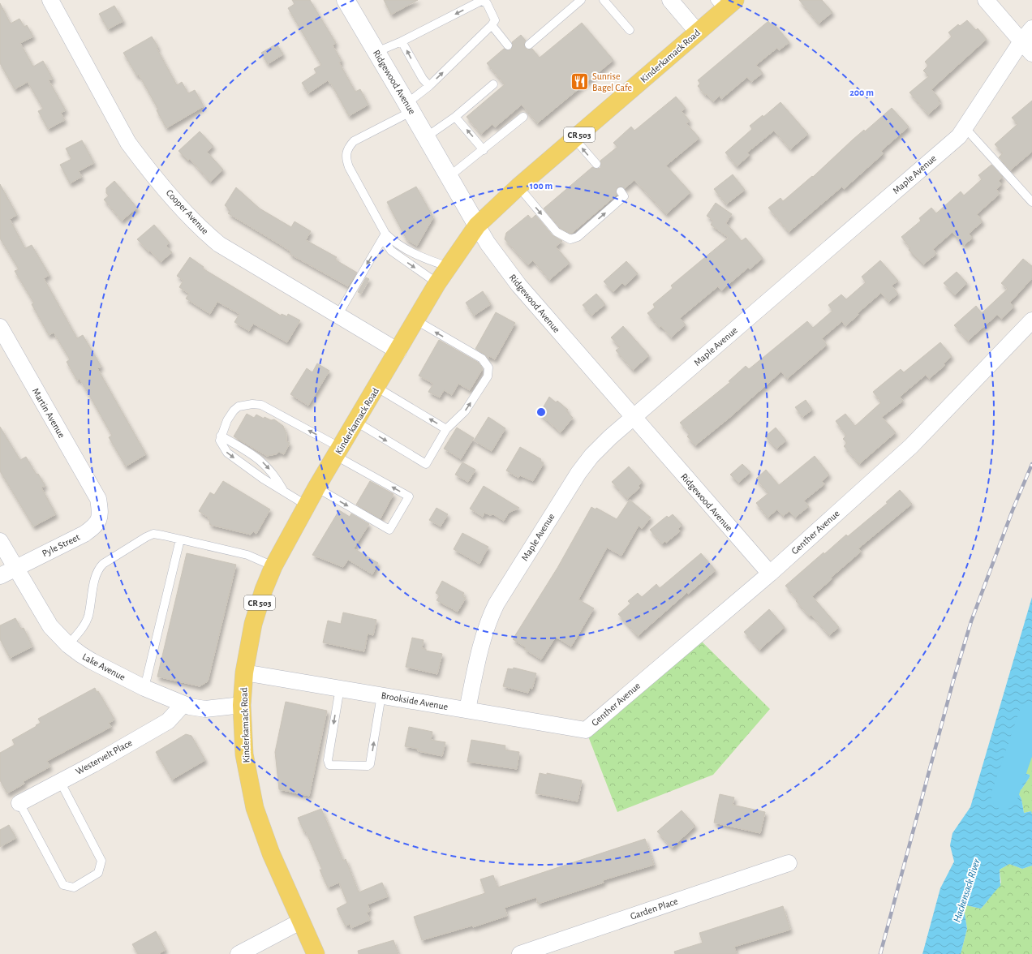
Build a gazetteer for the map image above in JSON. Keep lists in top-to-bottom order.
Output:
{
  "streets": {
    "main road": ["Kinderkamack Road", "CR 503"],
    "street": [
      "Ridgewood Avenue",
      "Maple Avenue",
      "Cooper Avenue",
      "Martin Avenue",
      "Genther Avenue",
      "Pyle Street",
      "Lake Avenue",
      "Brookside Avenue",
      "Westervelt Place",
      "Garden Place"
    ]
  },
  "crossings": [
    ["Kinderkamack Road", "Ridgewood Avenue"],
    ["Kinderkamack Road", "Cooper Avenue"],
    ["Kinderkamack Road", "Lake Avenue"],
    ["Kinderkamack Road", "Brookside Avenue"],
    ["Ridgewood Avenue", "Maple Avenue"],
    ["Ridgewood Avenue", "Genther Avenue"],
    ["Maple Avenue", "Brookside Avenue"],
    ["Martin Avenue", "Pyle Street"],
    ["Genther Avenue", "Brookside Avenue"],
    ["Pyle Street", "Lake Avenue"],
    ["Lake Avenue", "Westervelt Place"]
  ],
  "water": ["Hackensack River"],
  "places": {
    "restaurant": ["Sunrise Bagel Cafe"]
  },
  "rings": ["200 m", "100 m"]
}
